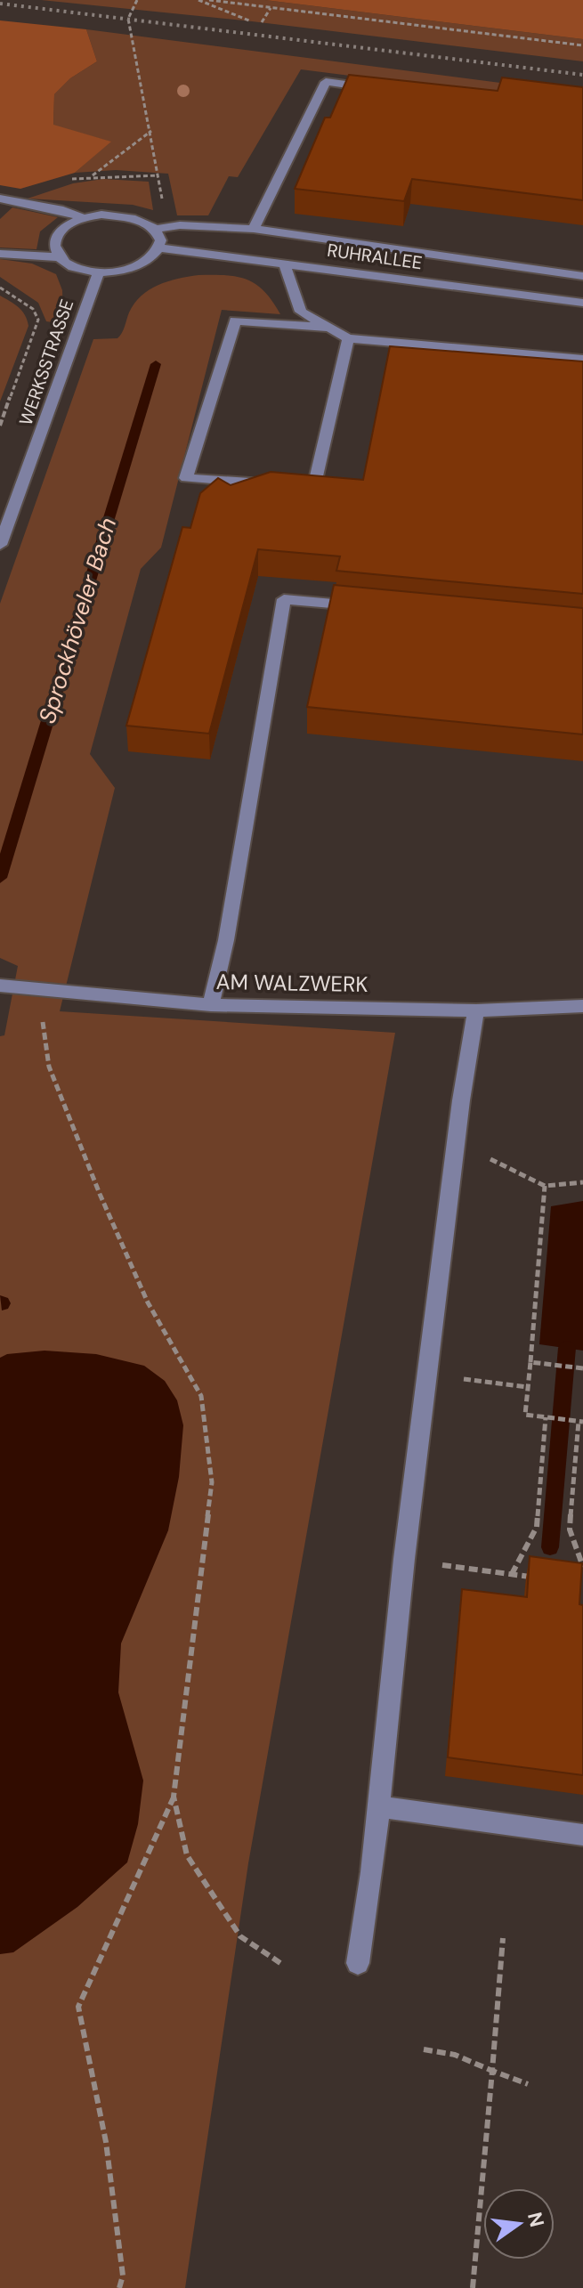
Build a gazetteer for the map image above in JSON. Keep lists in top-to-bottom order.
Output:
{
  "streets": {
    "street": ["RUHRALLEE", "WERKSSTRASSE", "AM WALZWERK"]
  },
  "water": ["Sprockhöveler Bach"],
  "north": "right"
}
